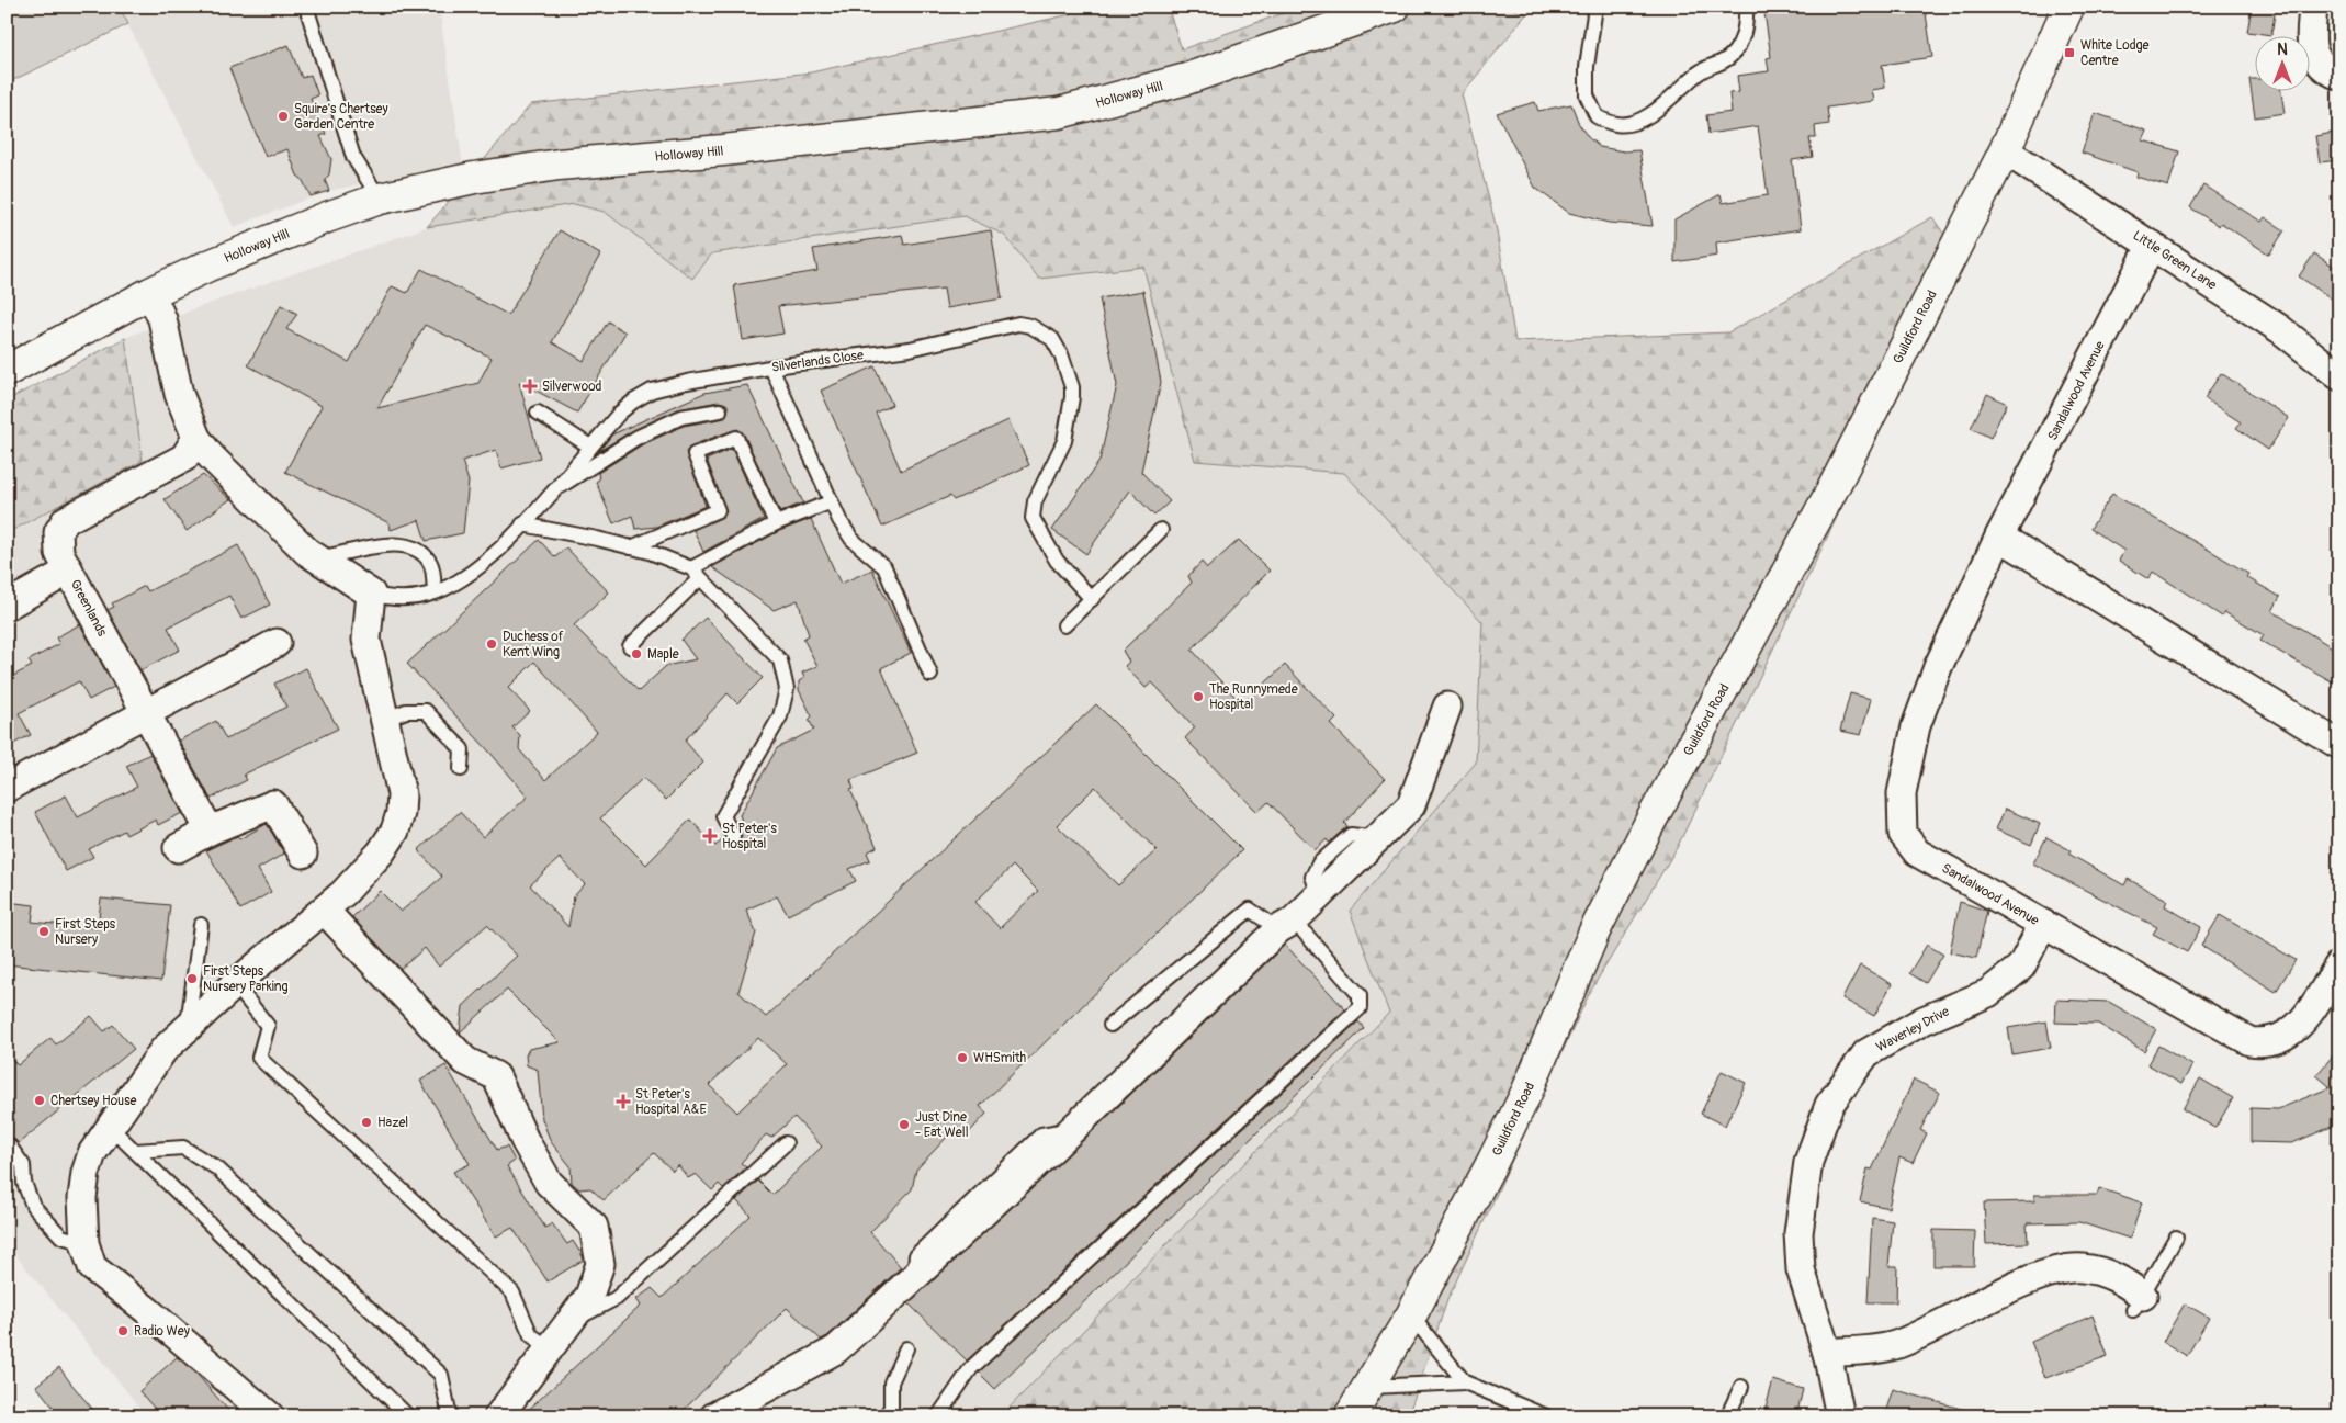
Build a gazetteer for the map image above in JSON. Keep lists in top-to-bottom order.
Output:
{
  "streets": {
    "main road": ["Holloway Hill", "Guildford Road"],
    "street": [
      "Little Green Lane",
      "Sandalwood Avenue",
      "Greenlands",
      "Waverley Drive"
    ],
    "lane": ["Silverlands Close"]
  },
  "crossings": [
    ["Little Green Lane", "Guildford Road"],
    ["Little Green Lane", "Sandalwood Avenue"],
    ["Sandalwood Avenue", "Waverley Drive"]
  ],
  "places": {
    "transit": ["White Lodge Centre"],
    "other": [
      "Squire's Chertsey Garden Centre",
      "Duchess of Kent Wing",
      "Maple",
      "The Runnymede Hospital",
      "First Steps Nursery",
      "First Steps Nursery Parking",
      "WHSmith",
      "Chertsey House",
      "Hazel",
      "Just Dine - Eat Well",
      "Radio Wey"
    ],
    "health": ["Silverwood", "St Peter's Hospital", "St Peter's Hospital A&E"]
  },
  "north": "top"
}
